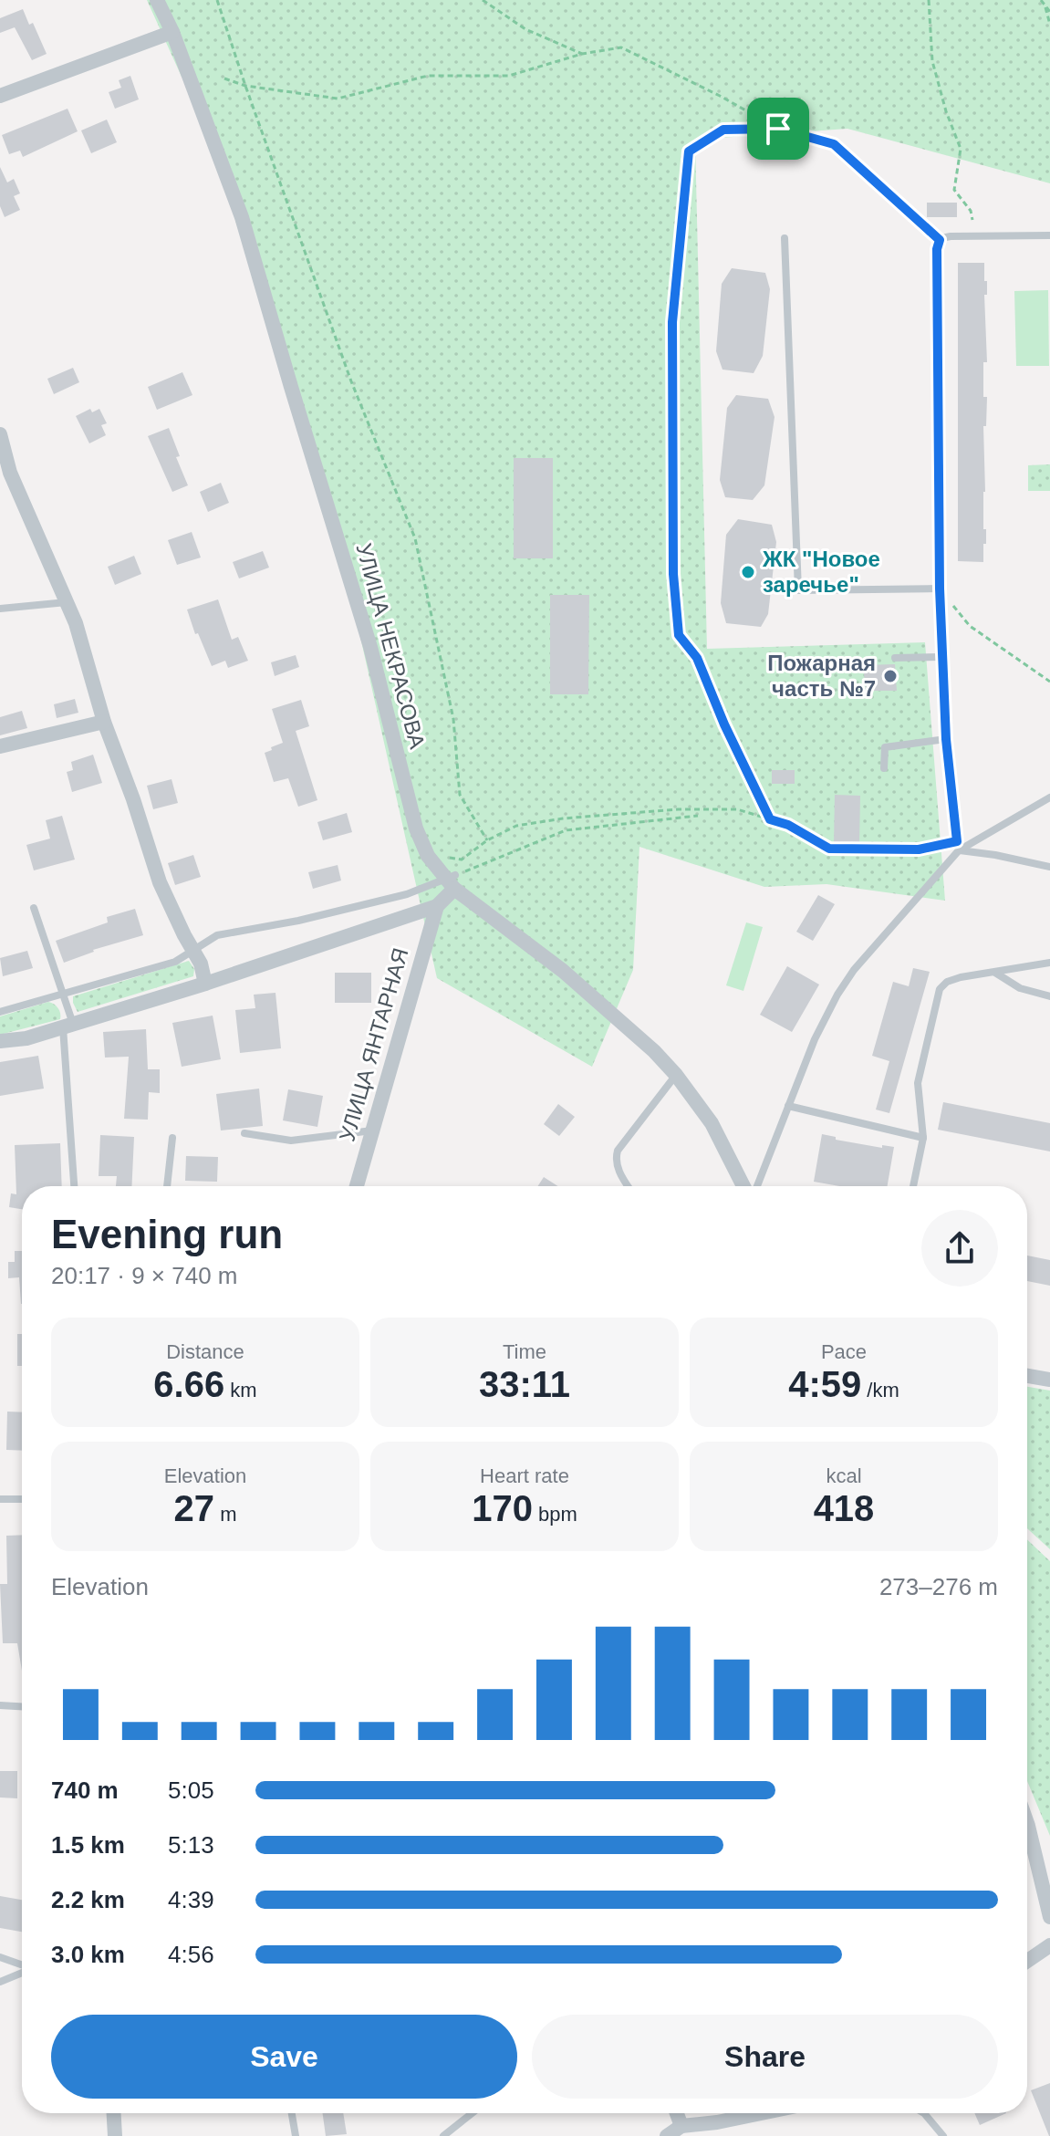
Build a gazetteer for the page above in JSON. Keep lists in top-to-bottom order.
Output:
{
  "streets": {
    "street": ["УЛИЦА НЕКРАСОВА", "УЛИЦА ЯНТАРНАЯ"]
  },
  "places": ["ЖК \"Новое заречье\"", "Пожарная часть №7"],
  "page": {
    "heading": ["Evening run", "20:17 · 9 × 740 m"],
    "stats": [
      ["Distance", "6.66 km"],
      ["Time", "33:11"],
      ["Pace", "4:59 /km"],
      ["Elevation", "27 m"],
      ["Heart rate", "170 bpm"],
      ["kcal", "418"]
    ],
    "chart": ["Elevation", "273–276 m"],
    "list": [
      {
        "name": "740 m",
        "note": "5:05"
      },
      {
        "name": "1.5 km",
        "note": "5:13"
      },
      {
        "name": "2.2 km",
        "note": "4:39"
      },
      {
        "name": "3.0 km",
        "note": "4:56"
      }
    ],
    "buttons": ["Save", "Share"]
  }
}
